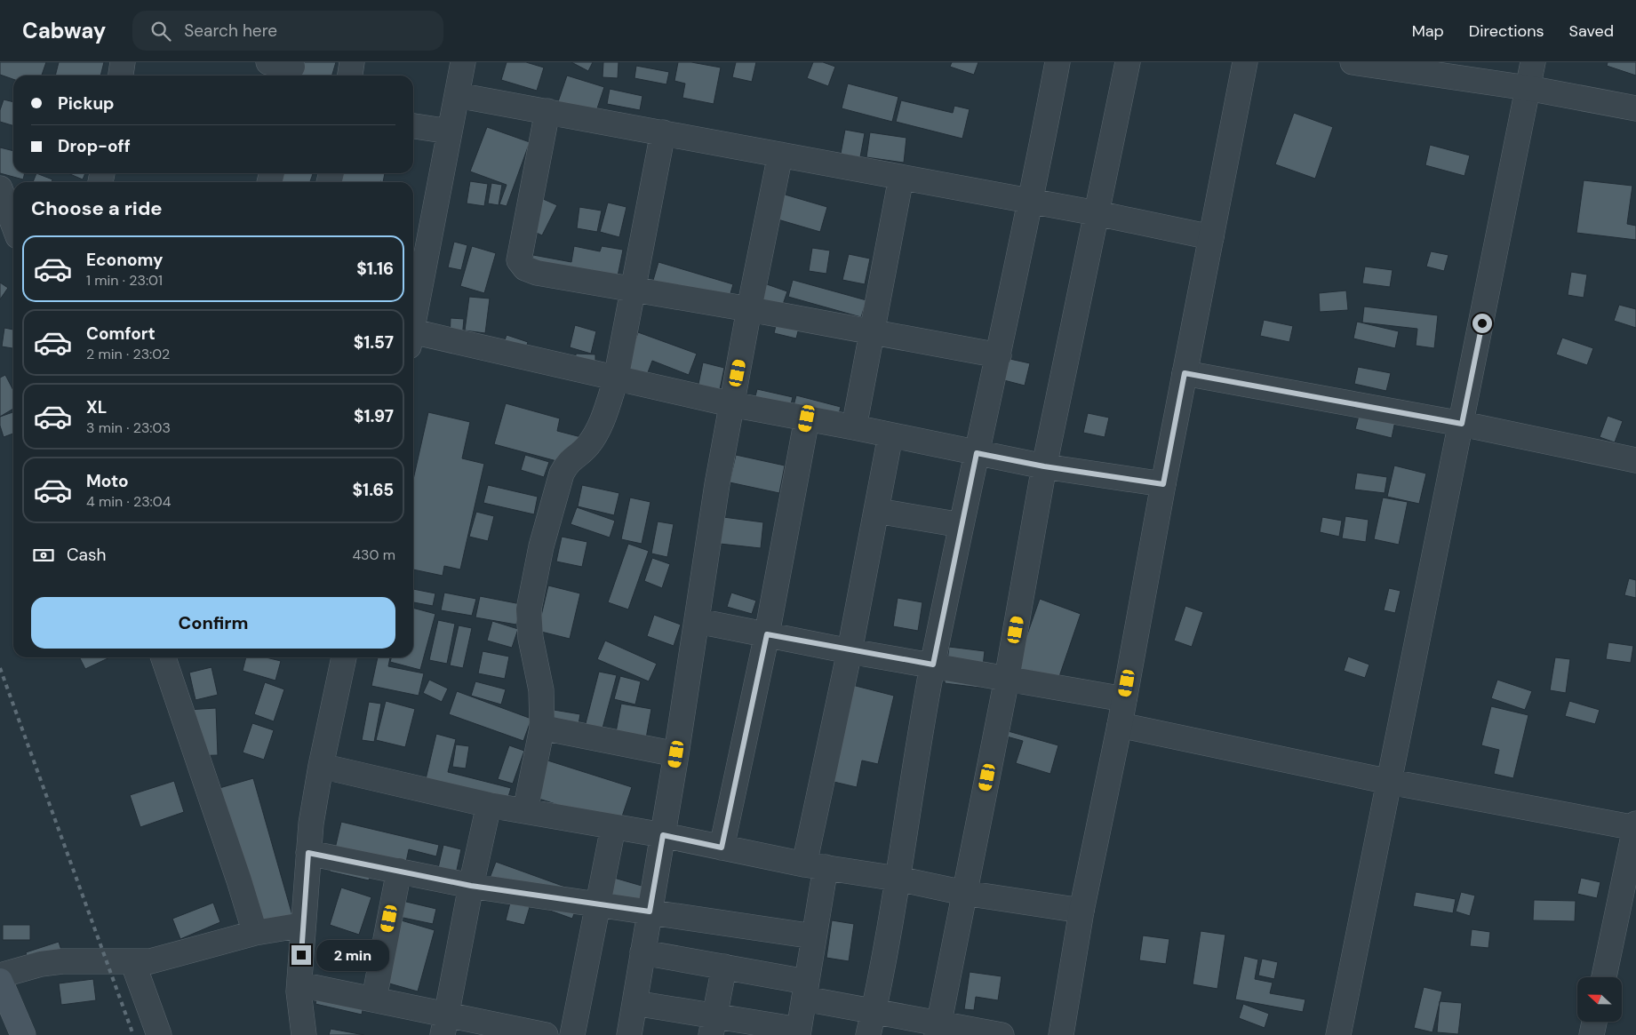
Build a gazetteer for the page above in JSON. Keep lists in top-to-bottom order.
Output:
{
  "north": "left",
  "page": {
    "header": "Cabway",
    "search": "Search here",
    "nav": ["Map", "Directions", "Saved"],
    "banner": ["Pickup", "Drop-off"],
    "heading": "Choose a ride",
    "list": [
      {
        "name": "Economy",
        "note": "1 min · 23:01",
        "value": "$1.16"
      },
      {
        "name": "Comfort",
        "note": "2 min · 23:02",
        "value": "$1.57"
      },
      {
        "name": "XL",
        "note": "3 min · 23:03",
        "value": "$1.97"
      },
      {
        "name": "Moto",
        "note": "4 min · 23:04",
        "value": "$1.65"
      }
    ],
    "pay": ["Cash", "430 m"],
    "buttons": "Confirm",
    "bubble": "2 min"
  }
}
